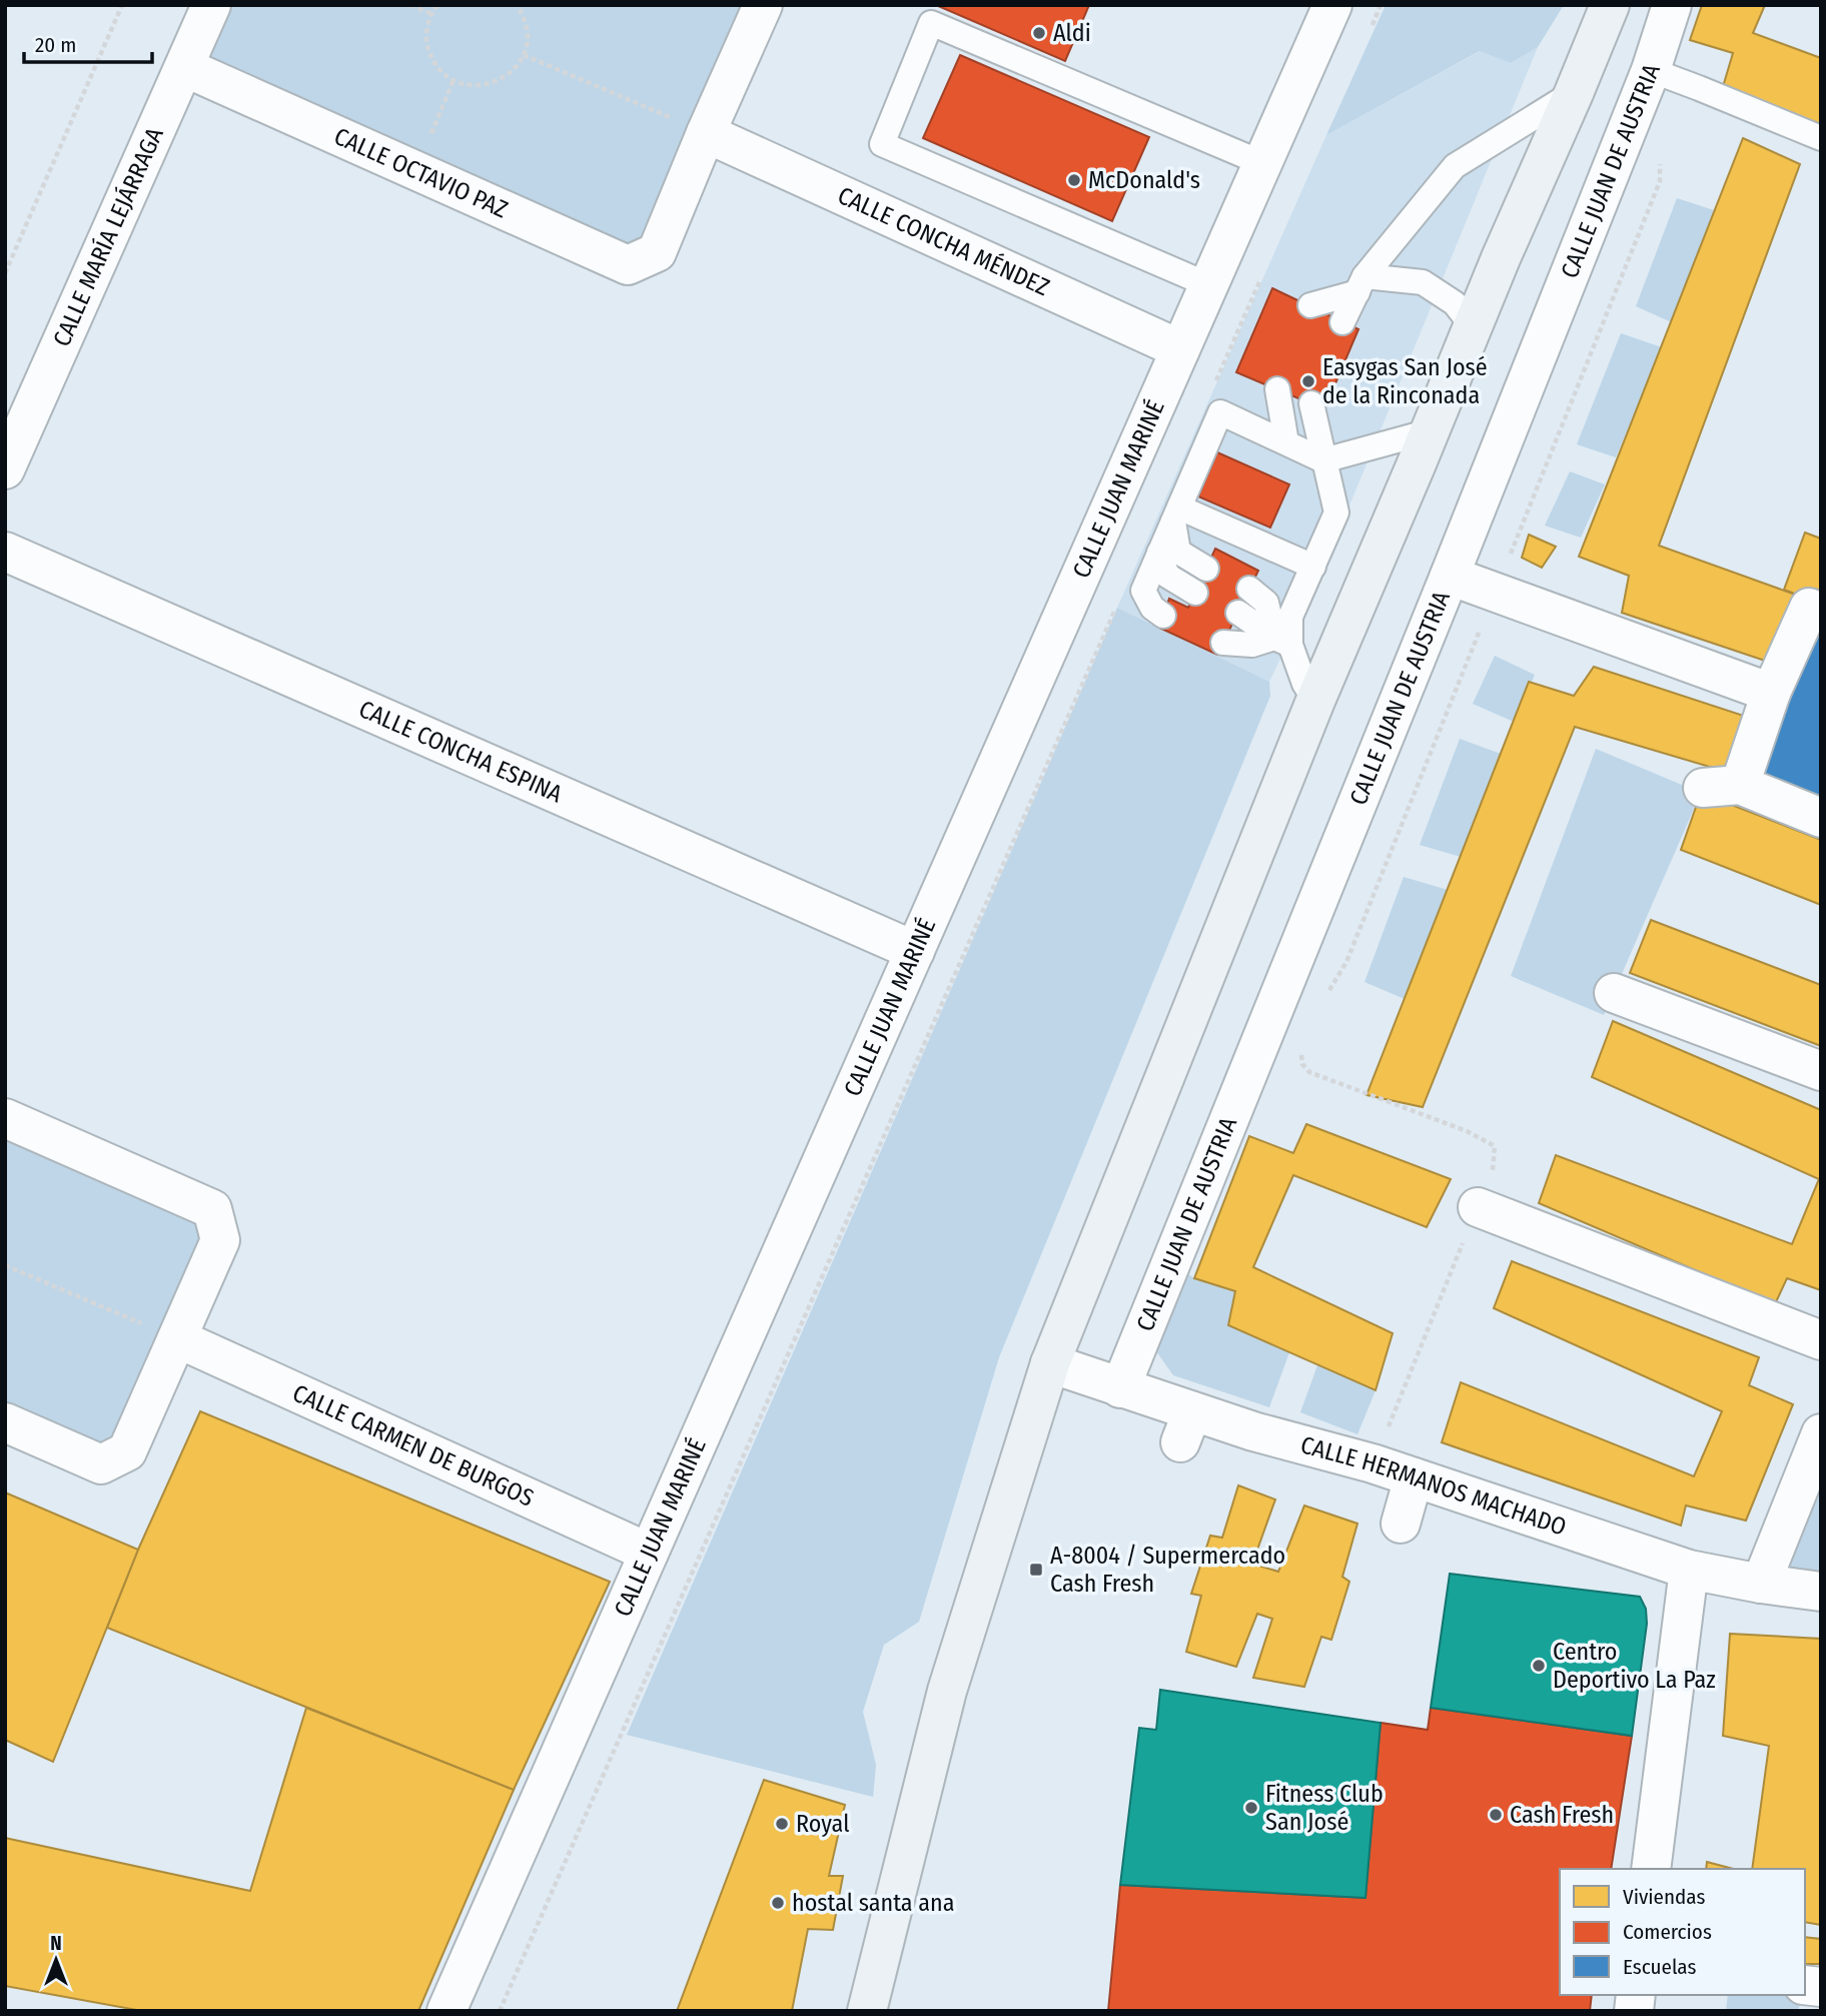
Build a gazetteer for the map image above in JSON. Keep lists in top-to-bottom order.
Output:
{
  "streets": {
    "street": [
      "CALLE JUAN DE AUSTRIA",
      "CALLE OCTAVIO PAZ",
      "CALLE MARÍA LEJÁRRAGA",
      "CALLE CONCHA MÉNDEZ",
      "CALLE JUAN MARINÉ",
      "CALLE CONCHA ESPINA",
      "CALLE CARMEN DE BURGOS",
      "CALLE HERMANOS MACHADO"
    ]
  },
  "crossings": [
    ["CALLE JUAN DE AUSTRIA", "CALLE HERMANOS MACHADO"],
    ["CALLE OCTAVIO PAZ", "CALLE MARÍA LEJÁRRAGA"],
    ["CALLE OCTAVIO PAZ", "CALLE CONCHA MÉNDEZ"],
    ["CALLE CONCHA MÉNDEZ", "CALLE JUAN MARINÉ"],
    ["CALLE JUAN MARINÉ", "CALLE CONCHA ESPINA"],
    ["CALLE JUAN MARINÉ", "CALLE CARMEN DE BURGOS"]
  ],
  "places": {
    "other": [
      "Aldi",
      "McDonald's",
      "Easygas San José de la Rinconada",
      "Centro Deportivo La Paz",
      "Fitness Club San José",
      "Cash Fresh",
      "Royal",
      "hostal santa ana"
    ],
    "transit": ["A-8004 / Supermercado Cash Fresh"]
  },
  "legend": ["Viviendas", "Comercios", "Escuelas"],
  "scale_bar": "20 m",
  "north": "top"
}
